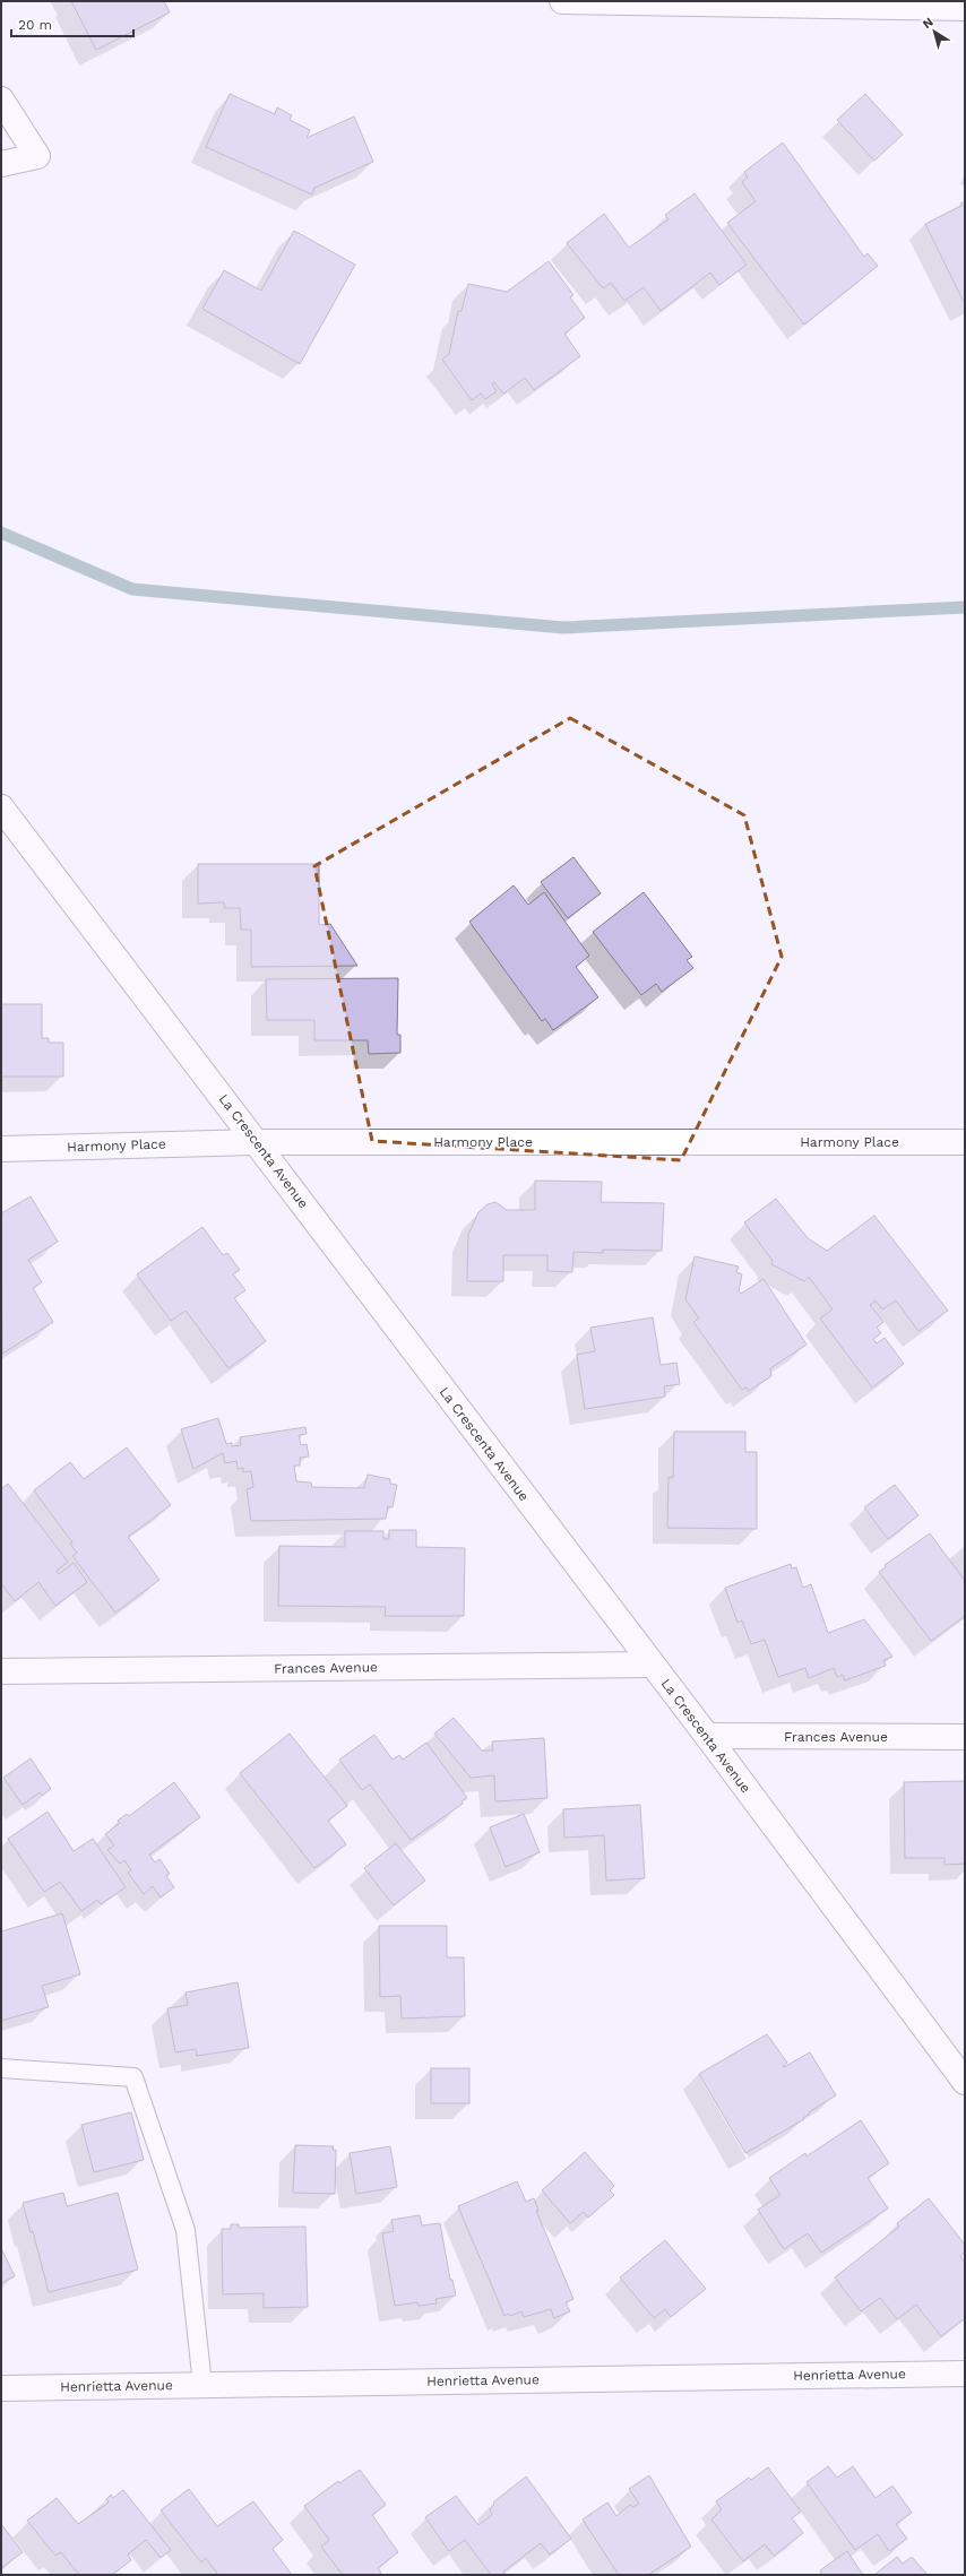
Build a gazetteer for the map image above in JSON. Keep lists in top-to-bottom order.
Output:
{
  "streets": {
    "street": [
      "Harmony Place",
      "La Crescenta Avenue",
      "Frances Avenue",
      "Henrietta Avenue"
    ]
  },
  "crossings": [
    ["Harmony Place", "La Crescenta Avenue"],
    ["La Crescenta Avenue", "Frances Avenue"]
  ],
  "scale_bar": "20 m",
  "north": "top left"
}
